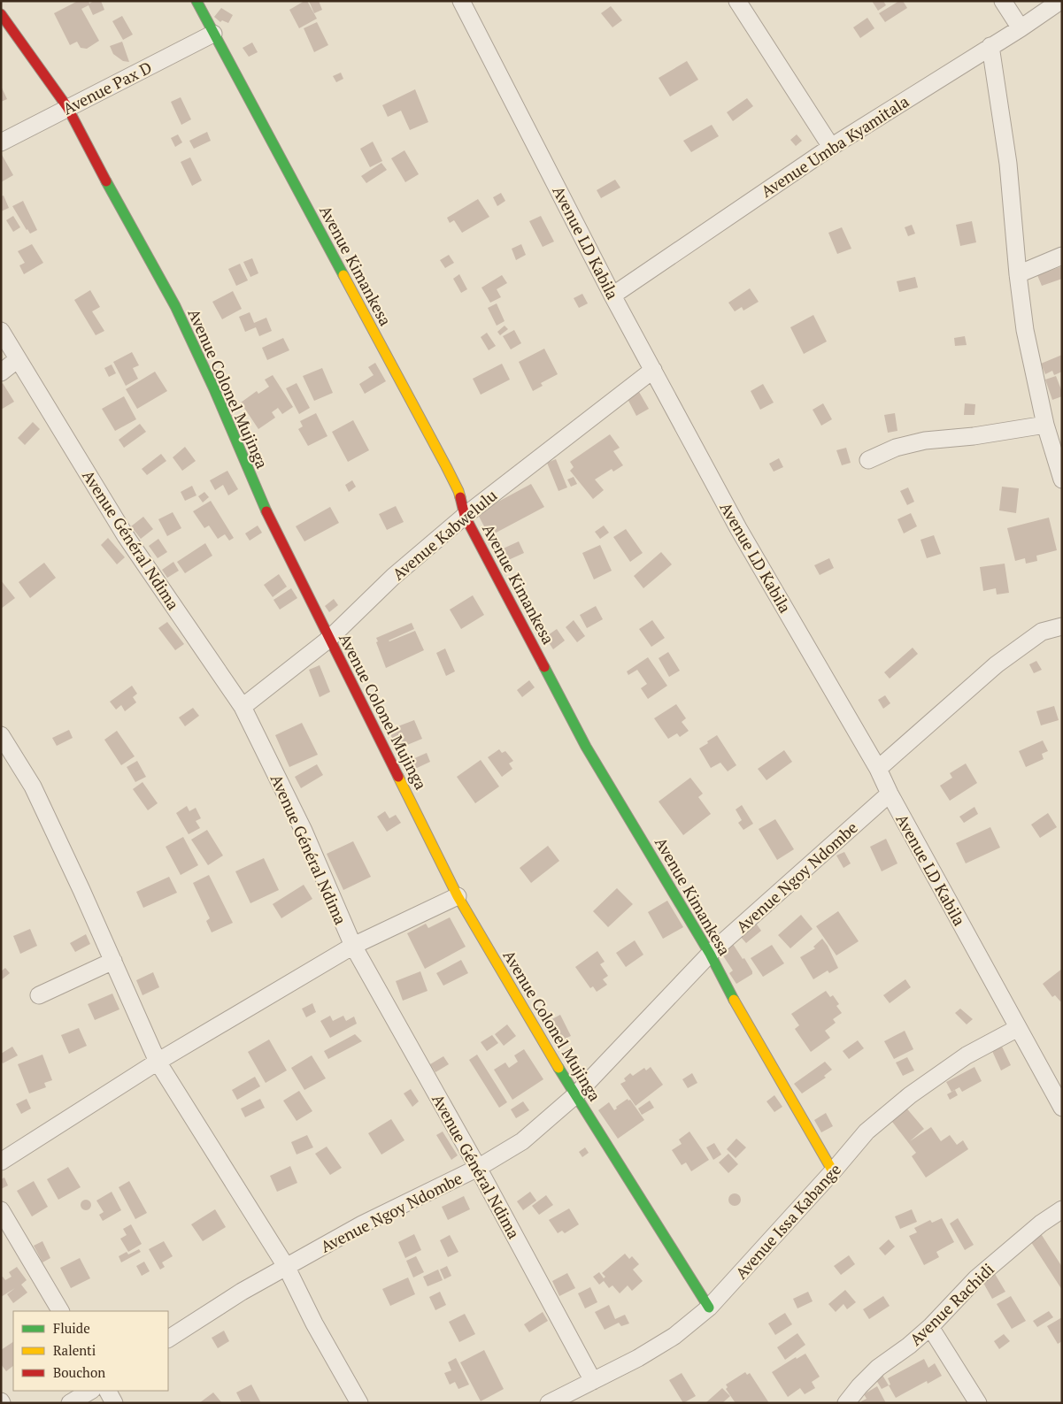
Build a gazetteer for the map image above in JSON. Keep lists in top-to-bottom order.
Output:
{
  "streets": {
    "street": [
      "Avenue Pax D",
      "Avenue Umba Kyamitala",
      "Avenue LD Kabila",
      "Avenue Kimankesa",
      "Avenue Colonel Mujinga",
      "Avenue Kabwelulu",
      "Avenue Général Ndima",
      "Avenue Ngoy Ndombe",
      "Avenue Issa Kabange",
      "Avenue Rachidi"
    ]
  },
  "crossings": [
    ["Avenue Pax D", "Avenue Kimankesa"],
    ["Avenue Pax D", "Avenue Colonel Mujinga"],
    ["Avenue Umba Kyamitala", "Avenue LD Kabila"],
    ["Avenue LD Kabila", "Avenue Kabwelulu"],
    ["Avenue LD Kabila", "Avenue Ngoy Ndombe"],
    ["Avenue LD Kabila", "Avenue Issa Kabange"],
    ["Avenue Kimankesa", "Avenue Kabwelulu"],
    ["Avenue Kimankesa", "Avenue Ngoy Ndombe"],
    ["Avenue Kimankesa", "Avenue Issa Kabange"],
    ["Avenue Colonel Mujinga", "Avenue Kabwelulu"],
    ["Avenue Colonel Mujinga", "Avenue Ngoy Ndombe"],
    ["Avenue Colonel Mujinga", "Avenue Issa Kabange"],
    ["Avenue Kabwelulu", "Avenue Général Ndima"],
    ["Avenue Général Ndima", "Avenue Ngoy Ndombe"],
    ["Avenue Général Ndima", "Avenue Issa Kabange"]
  ],
  "legend": ["Fluide", "Ralenti", "Bouchon"]
}
